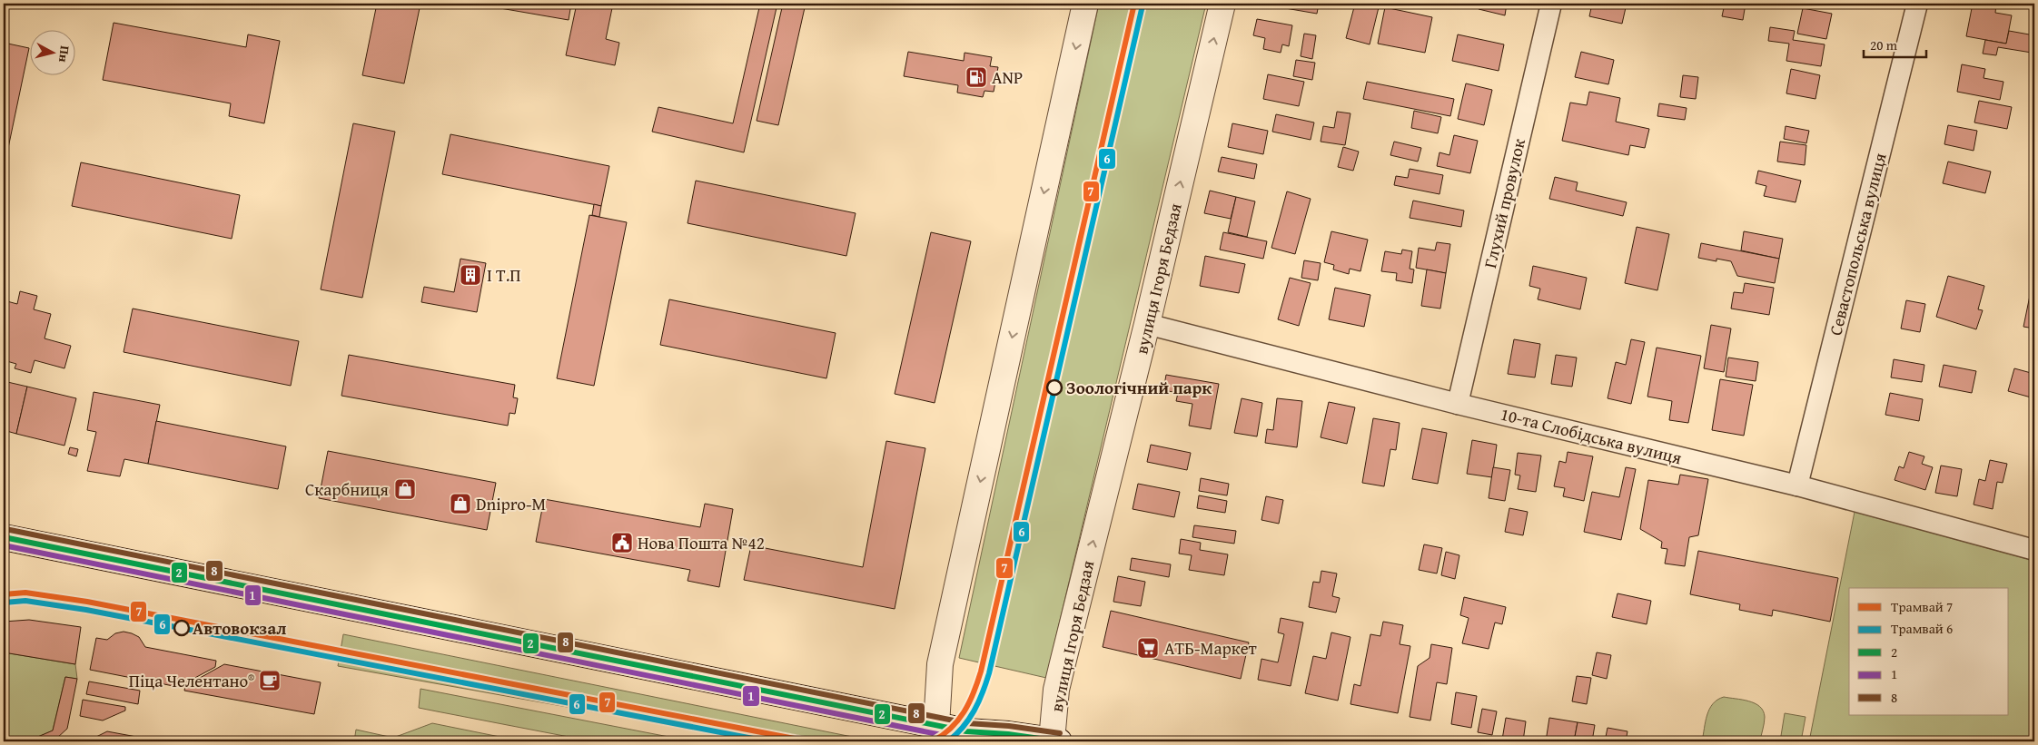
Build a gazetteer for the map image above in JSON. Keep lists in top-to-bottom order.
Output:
{
  "streets": {
    "street": [
      "Глухий провулок",
      "Севастопольська вулиця",
      "вулиця Ігоря Бедзая",
      "10-та Слобідська вулиця"
    ]
  },
  "crossings": [
    ["Глухий провулок", "10-та Слобідська вулиця"],
    ["Севастопольська вулиця", "10-та Слобідська вулиця"],
    ["вулиця Ігоря Бедзая", "10-та Слобідська вулиця"]
  ],
  "places": {
    "fuel station": ["ANP"],
    "building": ["І Т.П"],
    "other": ["Зоологічний парк", "Автовокзал"],
    "shop": ["Скарбниця", "Dnipro-M"],
    "public building": ["Нова Пошта №42"],
    "supermarket": ["АТБ-Маркет"],
    "cafe": ["Піца Челентано®"]
  },
  "lines": [
    "tram line 7",
    "tram line 6",
    "transit line 8",
    "transit line 2",
    "transit line 1"
  ],
  "legend": [
    "Трамвай 7",
    "Трамвай 6",
    "2",
    "1",
    "8"
  ],
  "scale_bar": "20 m",
  "north": "right"
}
